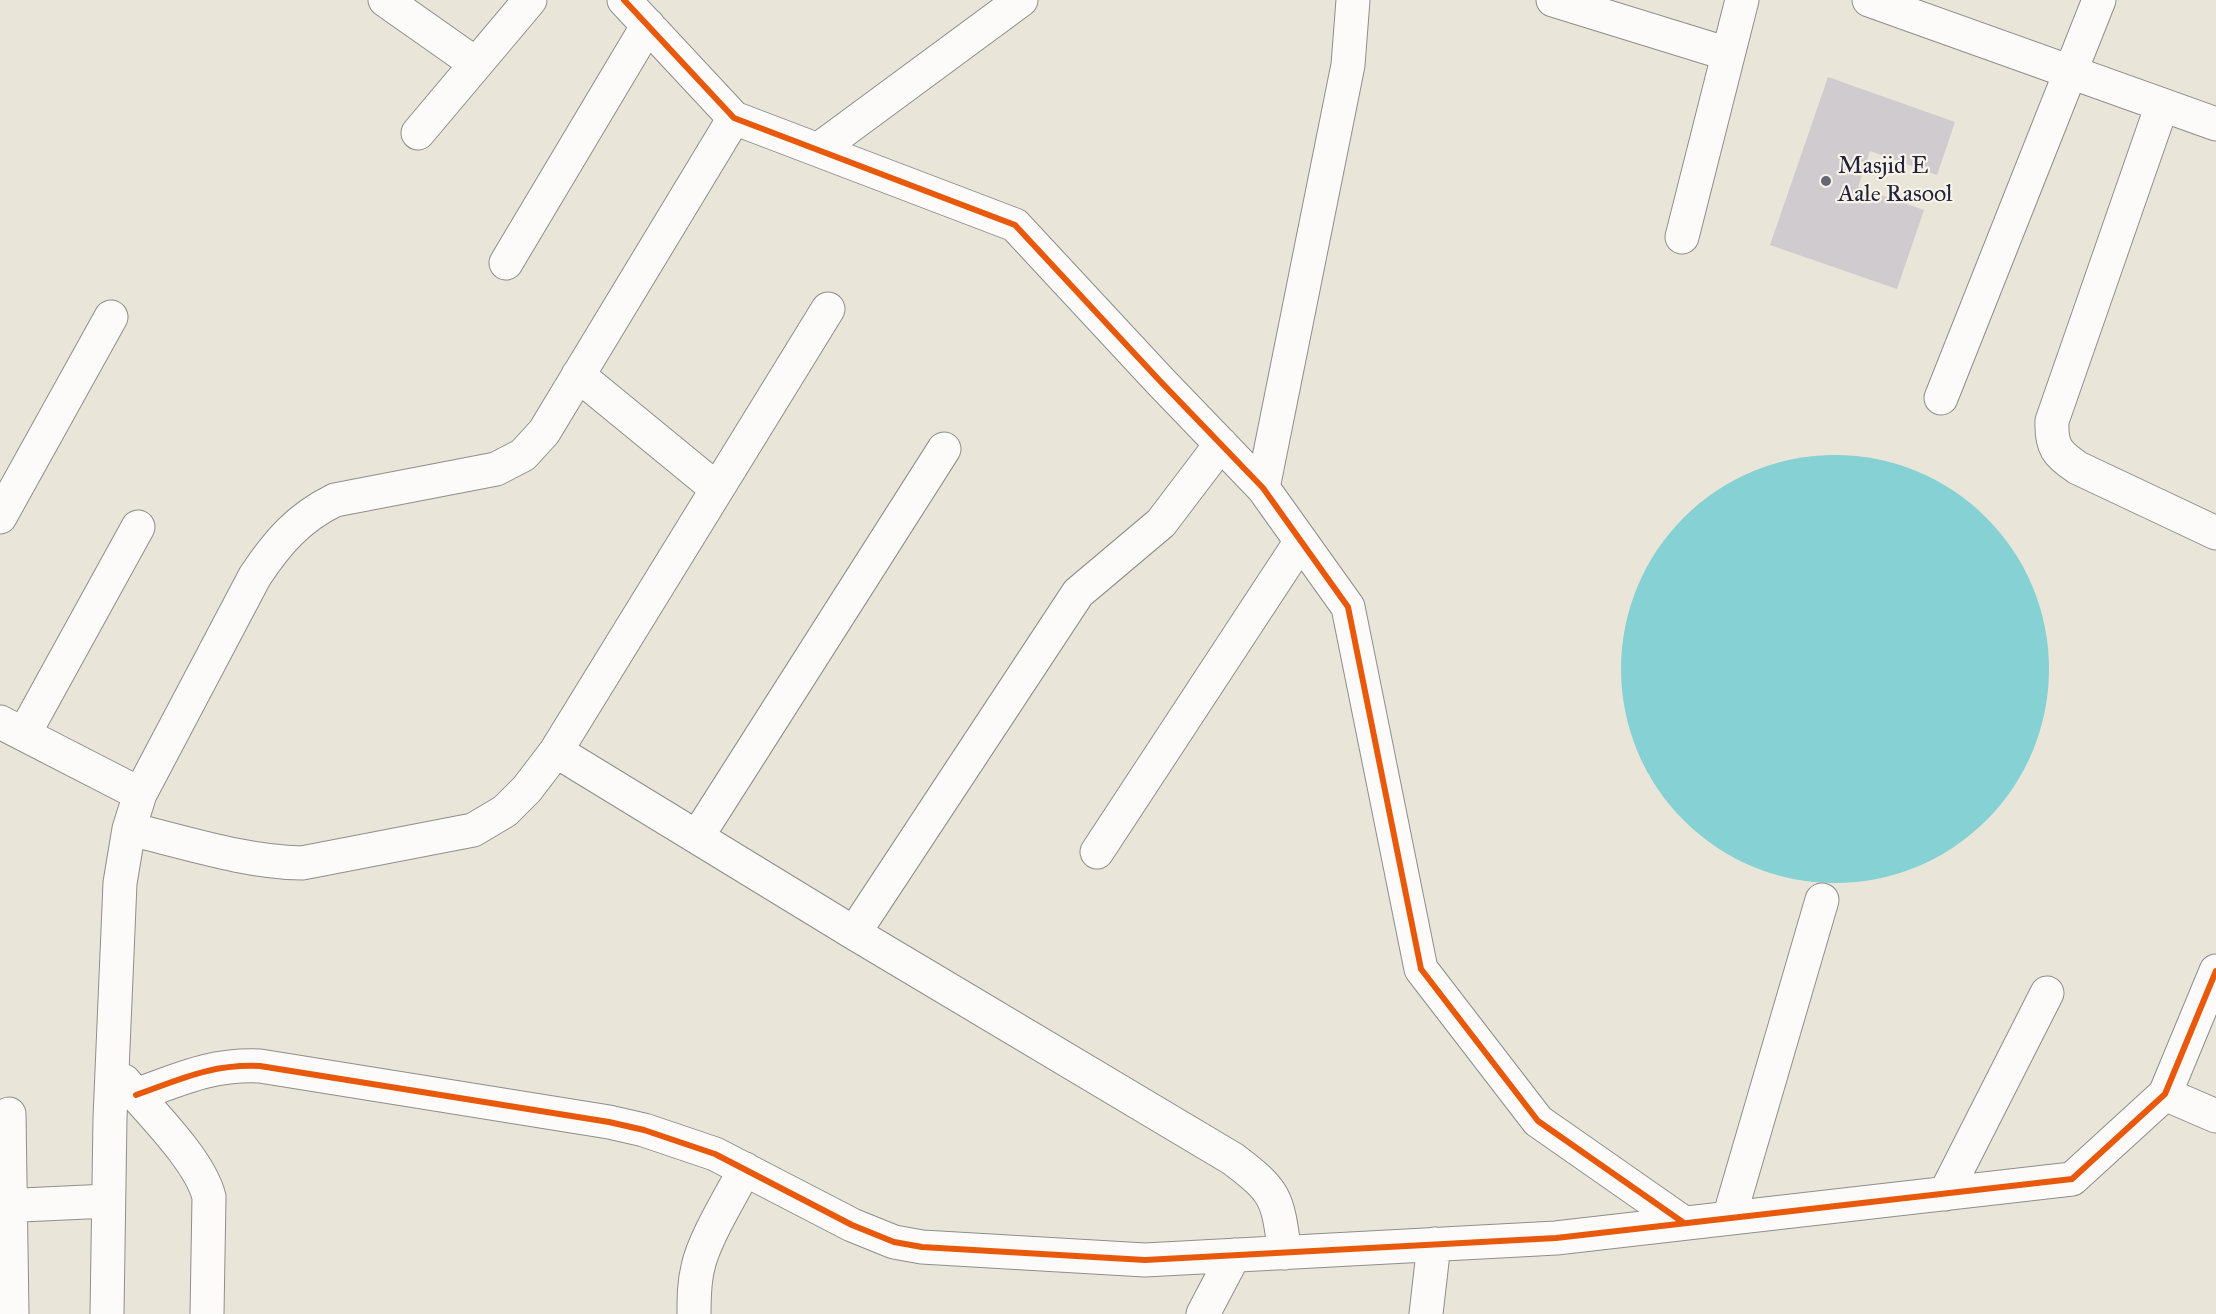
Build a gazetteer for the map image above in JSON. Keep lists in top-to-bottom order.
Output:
{
  "places": ["Masjid E Aale Rasool"]
}
